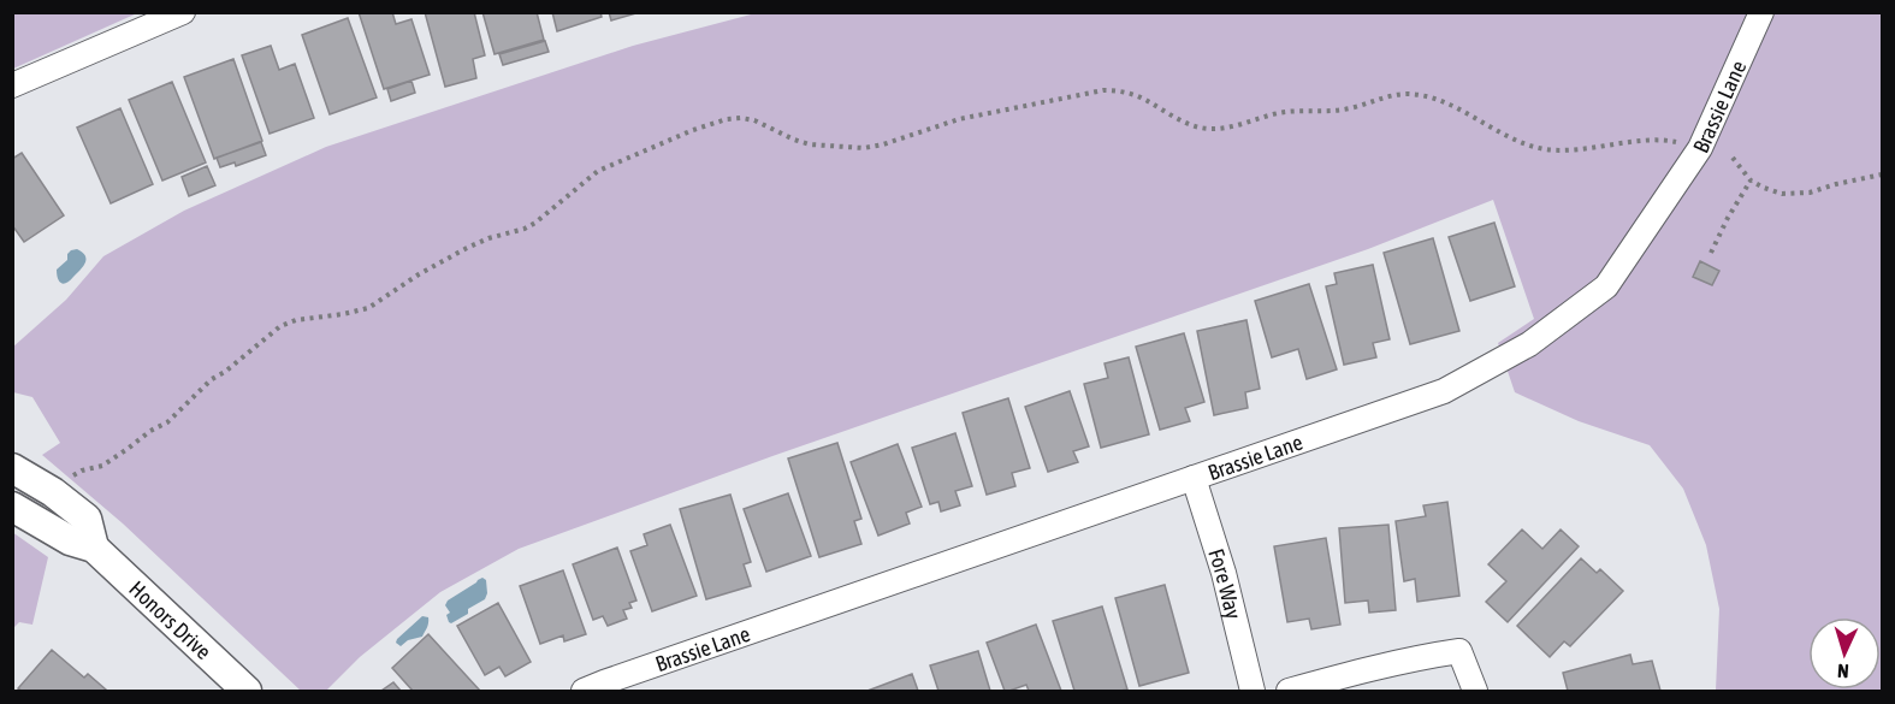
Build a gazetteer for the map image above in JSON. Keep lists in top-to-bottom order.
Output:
{
  "streets": {
    "street": ["Brassie Lane", "Fore Way", "Honors Drive"]
  },
  "crossings": [
    ["Brassie Lane", "Fore Way"]
  ],
  "north": "bottom"
}
